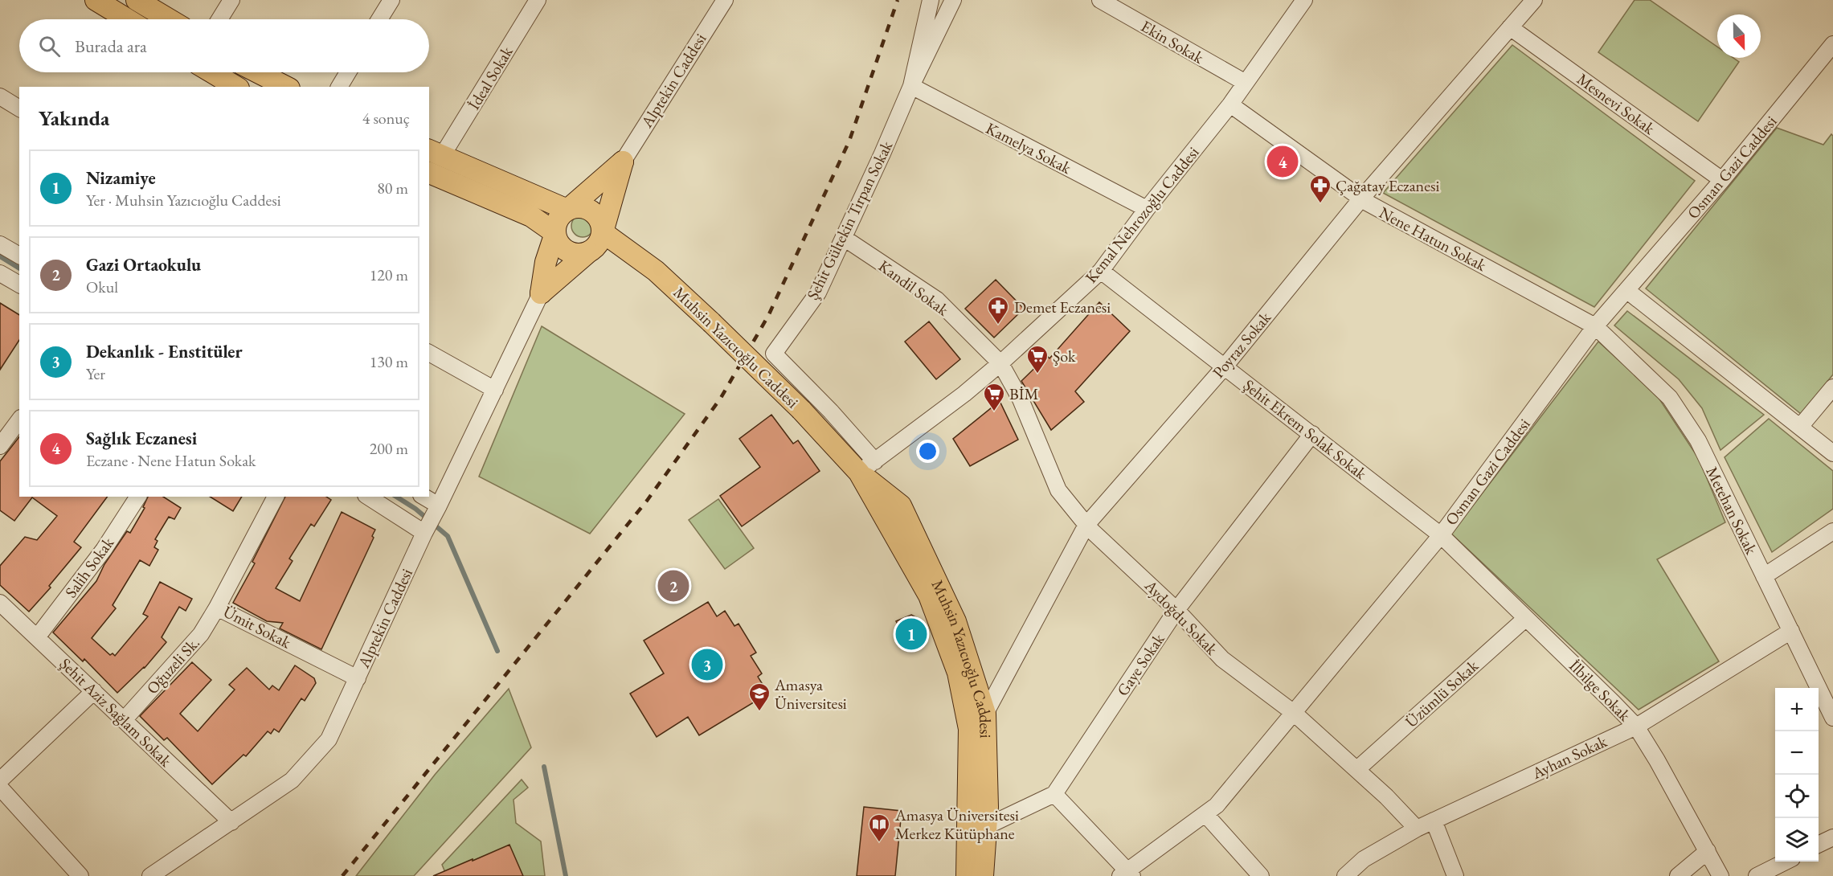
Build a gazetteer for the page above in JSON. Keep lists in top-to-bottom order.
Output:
{
  "streets": {
    "main road": ["Muhsin Yazıcıoğlu Caddesi"],
    "street": [
      "Ekin Sokak",
      "İdeal Sokak",
      "Alptekin Caddesi",
      "Mesnevi Sokak",
      "Kamelya Sokak",
      "Osman Gazi Caddesi",
      "Kemal Nehrozoğlu Caddesi",
      "Şehit Gültekin Tırpan Sokak",
      "Nene Hatun Sokak",
      "Kandil Sokak",
      "Poyraz Sokak",
      "Şehit Ekrem Solak Sokak",
      "Metehan Sokak",
      "Salih Sokak",
      "Aydoğdu Sokak",
      "Ümit Sokak",
      "Gaye Sokak",
      "Oğuzeli Sk.",
      "İlbilge Sokak",
      "Üzümlü Sokak",
      "Şehit Aziz Sağlam Sokak",
      "Ayhan Sokak"
    ]
  },
  "crossings": [
    ["Ekin Sokak", "Kemal Nehrozoğlu Caddesi"],
    ["Alptekin Caddesi", "Ümit Sokak"],
    ["Alptekin Caddesi", "Şehit Aziz Sağlam Sokak"],
    ["Mesnevi Sokak", "Osman Gazi Caddesi"],
    ["Mesnevi Sokak", "Poyraz Sokak"],
    ["Kamelya Sokak", "Kemal Nehrozoğlu Caddesi"],
    ["Kamelya Sokak", "Şehit Gültekin Tırpan Sokak"],
    ["Osman Gazi Caddesi", "Nene Hatun Sokak"],
    ["Osman Gazi Caddesi", "Şehit Ekrem Solak Sokak"],
    ["Osman Gazi Caddesi", "Metehan Sokak"],
    ["Osman Gazi Caddesi", "Aydoğdu Sokak"],
    ["Osman Gazi Caddesi", "İlbilge Sokak"],
    ["Kemal Nehrozoğlu Caddesi", "Şehit Gültekin Tırpan Sokak"],
    ["Kemal Nehrozoğlu Caddesi", "Nene Hatun Sokak"],
    ["Kemal Nehrozoğlu Caddesi", "Kandil Sokak"],
    ["Kemal Nehrozoğlu Caddesi", "Muhsin Yazıcıoğlu Caddesi"],
    ["Kemal Nehrozoğlu Caddesi", "Şehit Ekrem Solak Sokak"],
    ["Kemal Nehrozoğlu Caddesi", "Aydoğdu Sokak"],
    ["Şehit Gültekin Tırpan Sokak", "Kandil Sokak"],
    ["Şehit Gültekin Tırpan Sokak", "Muhsin Yazıcıoğlu Caddesi"],
    ["Nene Hatun Sokak", "Poyraz Sokak"],
    ["Nene Hatun Sokak", "Metehan Sokak"],
    ["Kandil Sokak", "Aydoğdu Sokak"],
    ["Poyraz Sokak", "Muhsin Yazıcıoğlu Caddesi"],
    ["Poyraz Sokak", "Şehit Ekrem Solak Sokak"],
    ["Poyraz Sokak", "Aydoğdu Sokak"],
    ["Şehit Ekrem Solak Sokak", "Gaye Sokak"],
    ["Şehit Ekrem Solak Sokak", "İlbilge Sokak"],
    ["Metehan Sokak", "Ayhan Sokak"],
    ["Salih Sokak", "Şehit Aziz Sağlam Sokak"],
    ["Aydoğdu Sokak", "Gaye Sokak"],
    ["Aydoğdu Sokak", "Üzümlü Sokak"],
    ["Aydoğdu Sokak", "Ayhan Sokak"],
    ["Ümit Sokak", "Oğuzeli Sk."],
    ["Oğuzeli Sk.", "Şehit Aziz Sağlam Sokak"],
    ["İlbilge Sokak", "Üzümlü Sokak"],
    ["İlbilge Sokak", "Ayhan Sokak"]
  ],
  "places": {
    "pharmacy": ["Çağatay Eczanesi", "Demet Eczanesi"],
    "supermarket": ["Şok", "BİM"],
    "school or university": ["Amasya Üniversitesi"],
    "library": ["Amasya Üniversitesi Merkez Kütüphane"]
  },
  "north": "bottom",
  "page": {
    "search": "Burada ara",
    "heading": ["Yakında", "4 sonuç"],
    "pins": [
      "4",
      "2",
      "1",
      "3"
    ],
    "list": [
      {
        "mark": "1",
        "name": "Nizamiye",
        "note": "Yer · Muhsin Yazıcıoğlu Caddesi",
        "value": "80 m"
      },
      {
        "mark": "2",
        "name": "Gazi Ortaokulu",
        "note": "Okul",
        "value": "120 m"
      },
      {
        "mark": "3",
        "name": "Dekanlık - Enstitüler",
        "note": "Yer",
        "value": "130 m"
      },
      {
        "mark": "4",
        "name": "Sağlık Eczanesi",
        "note": "Eczane · Nene Hatun Sokak",
        "value": "200 m"
      }
    ],
    "map_buttons": ["+", "−"]
  }
}
